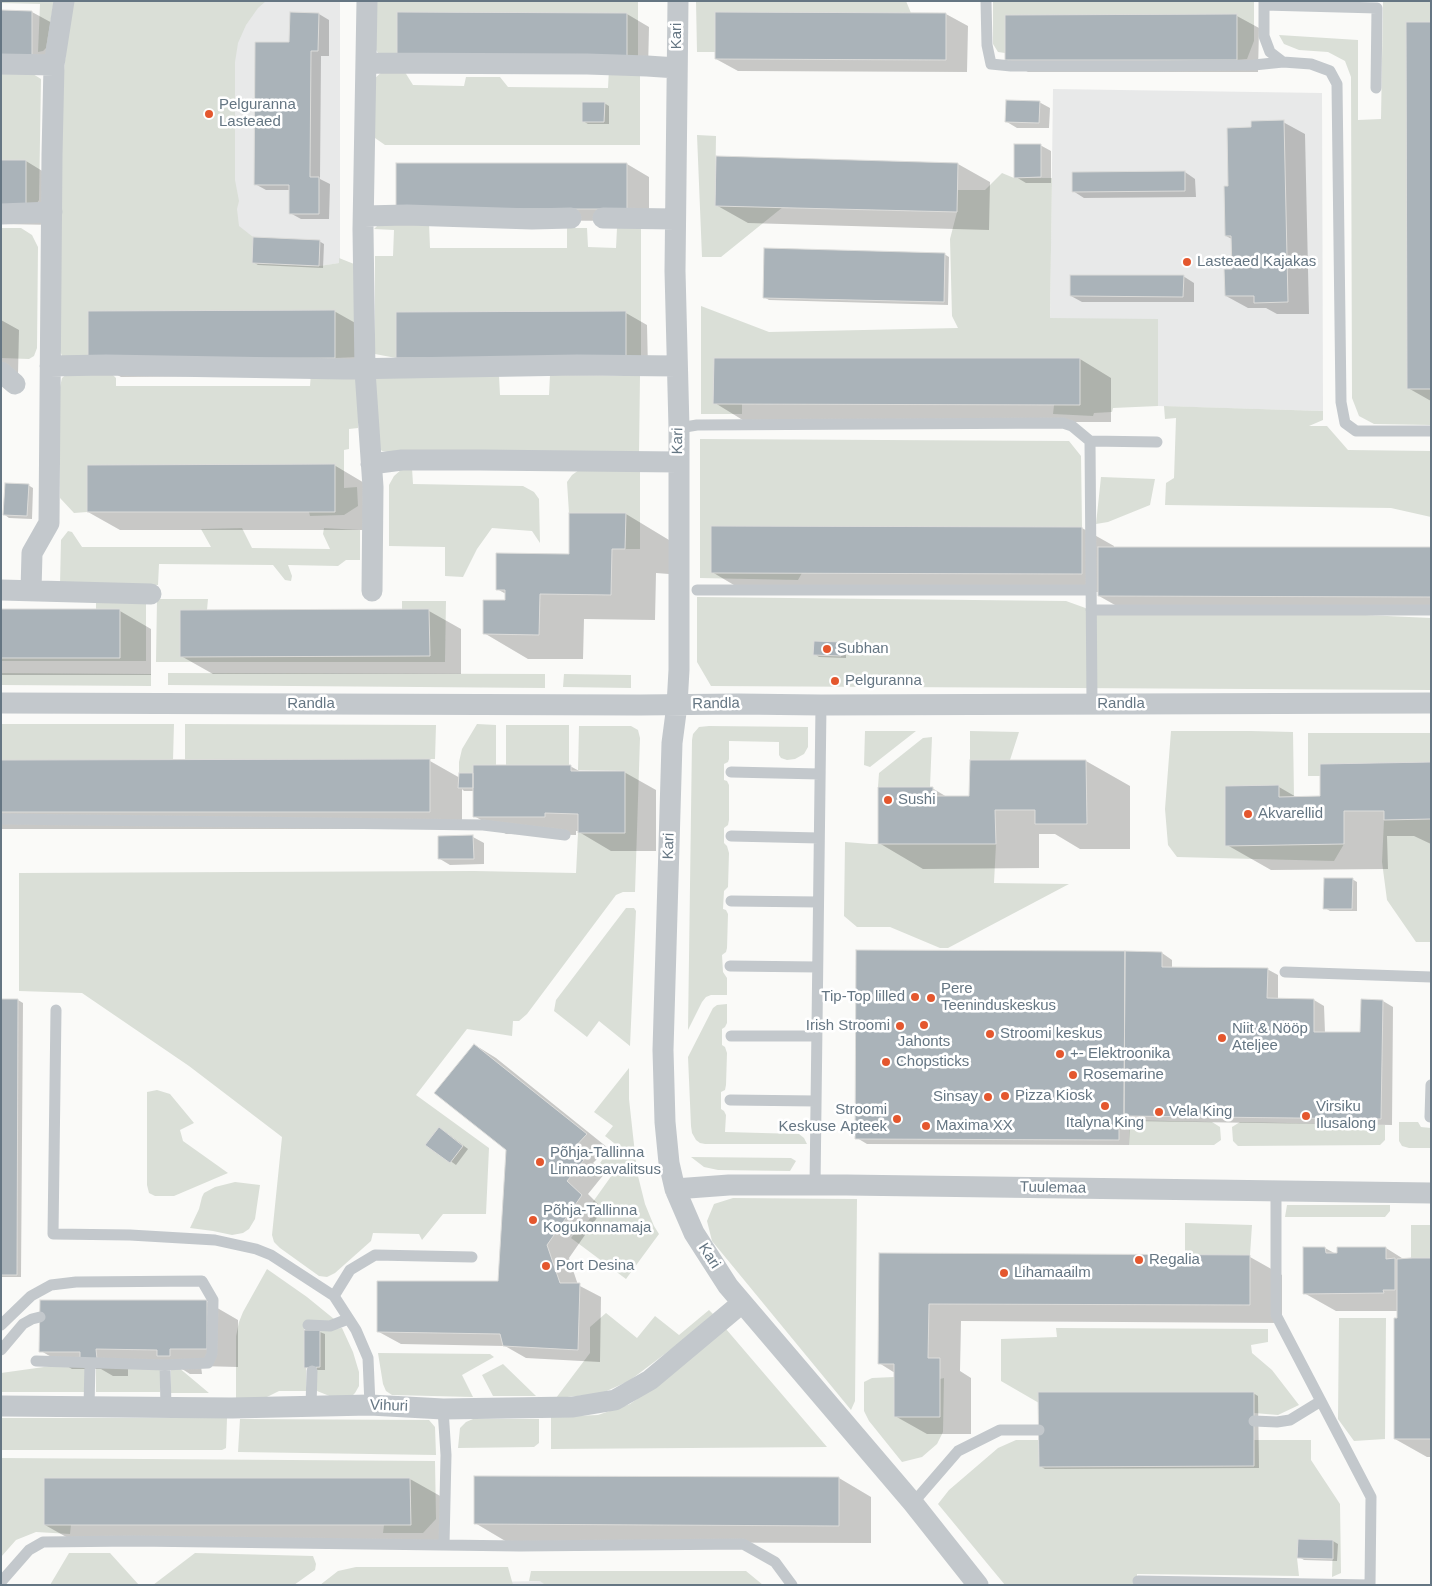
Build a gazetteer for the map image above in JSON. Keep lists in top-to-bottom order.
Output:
{
  "streets": {
    "street": [
      "Kari",
      "Randla",
      "Tuulemaa",
      "Vihuri"
    ]
  },
  "crossings": [
    ["Kari", "Randla"],
    ["Kari", "Tuulemaa"],
    ["Kari", "Vihuri"]
  ],
  "places": [
    "Pelguranna Lasteaed",
    "Lasteaed Kajakas",
    "Subhan",
    "Pelguranna",
    "Sushi",
    "Akvarellid",
    "Tip-Top lilled",
    "Pere Teeninduskeskus",
    "Jahonts",
    "Irish Stroomi",
    "Stroomi keskus",
    "Niit & Nööp Ateljee",
    "+- Elektroonika",
    "Chopsticks",
    "Rosemarine",
    "Pizza Kiosk",
    "Sinsay",
    "Italyna King",
    "Vela King",
    "Virsiku Ilusalong",
    "Stroomi Keskuse Apteek",
    "Maxima XX",
    "Põhja-Tallinna Linnaosavalitsus",
    "Põhja-Tallinna Kogukonnamaja",
    "Regalia",
    "Port Desina",
    "Lihamaailm"
  ]
}
